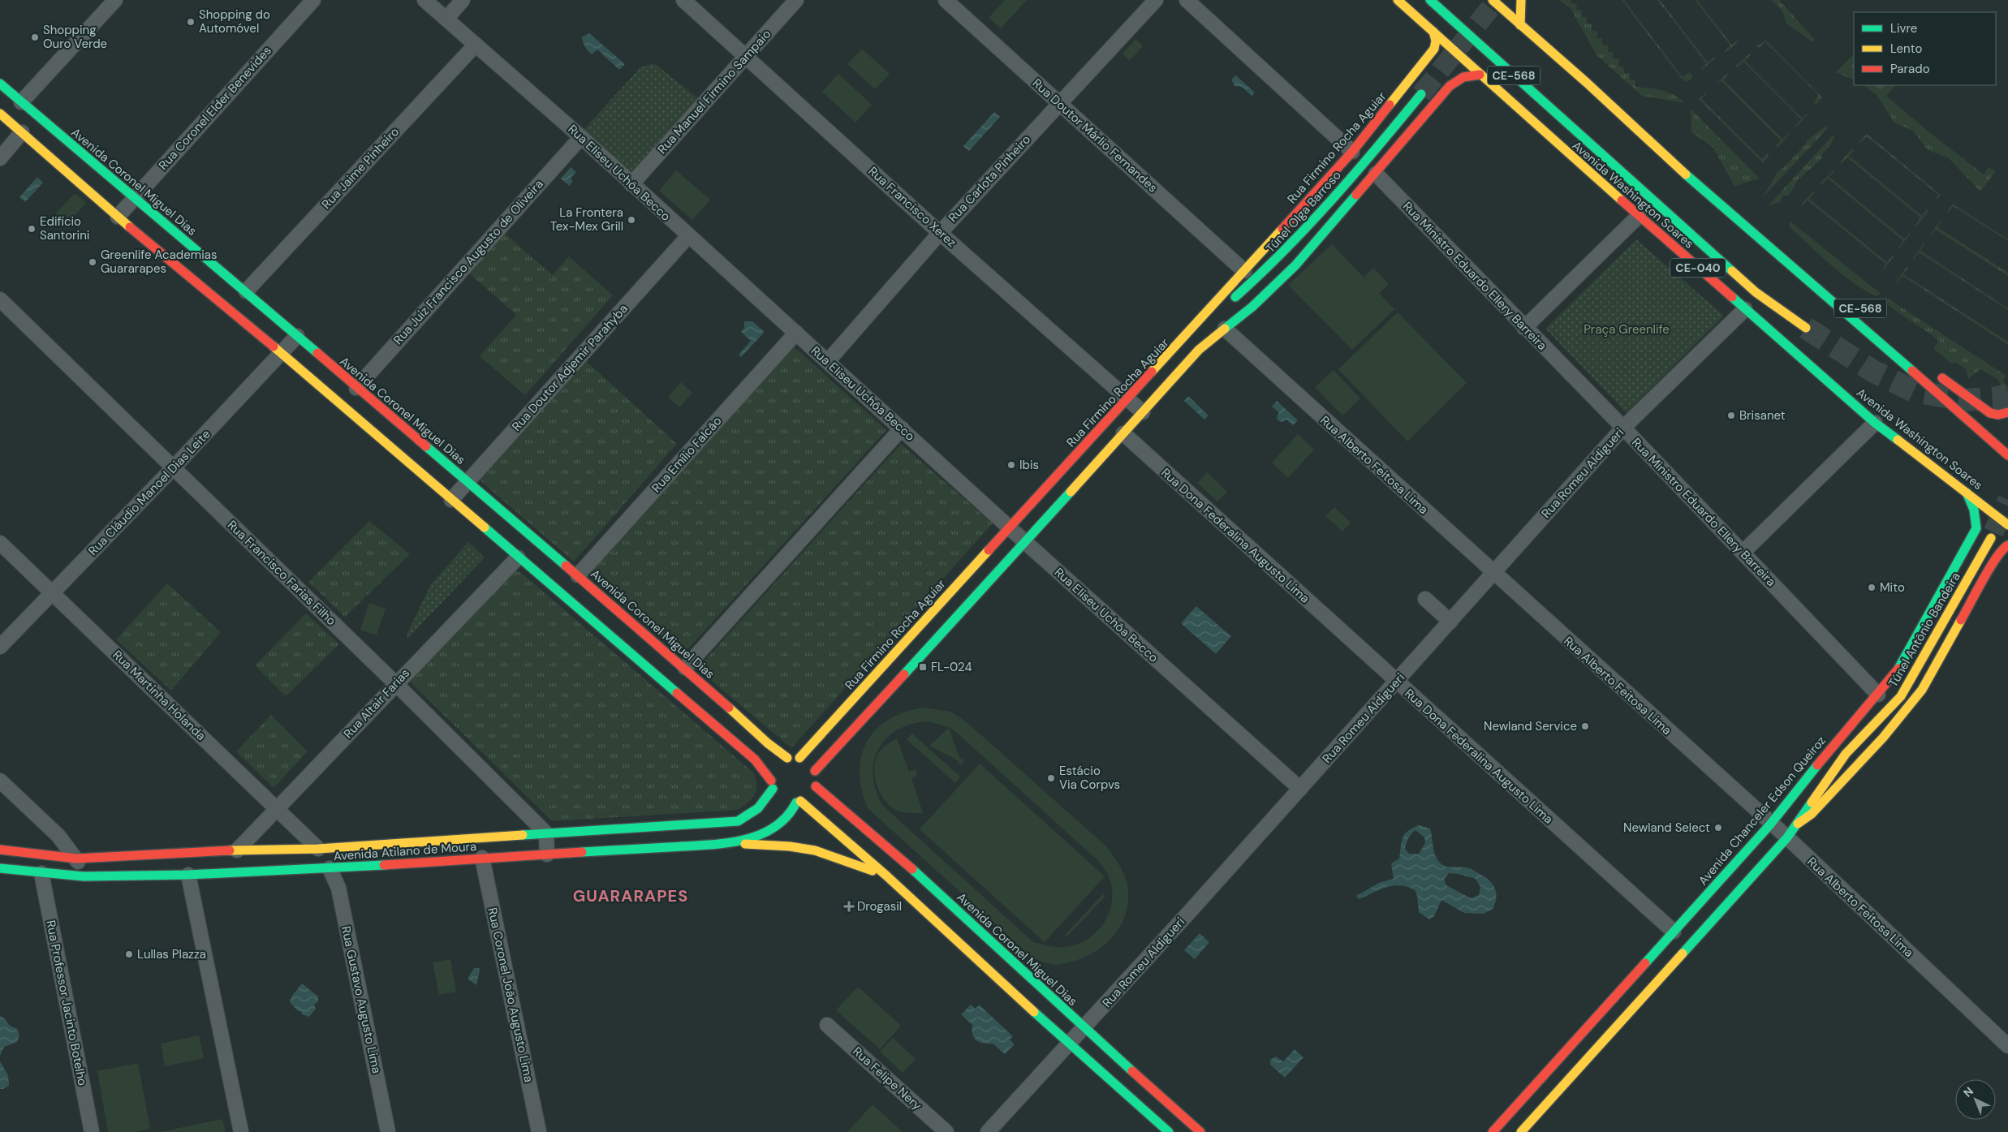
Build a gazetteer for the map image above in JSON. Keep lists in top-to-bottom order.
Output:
{
  "streets": {
    "main road": [
      "CE-568",
      "Rua Firmino Rocha Aguiar",
      "Avenida Coronel Miguel Dias",
      "Avenida Washington Soares",
      "Túnel Olga Barroso",
      "CE-040",
      "Túnel Antônio Bandeira",
      "Avenida Chanceler Edson Queiroz",
      "Avenida Atilano de Moura"
    ],
    "street": [
      "Rua Manuel Firmino Sampaio",
      "Rua Coronel Elder Benevides",
      "Rua Doutor Márlio Fernandes",
      "Rua Jaime Pinheiro",
      "Rua Eliseu Uchôa Becco",
      "Rua Carlota Pinheiro",
      "Rua Francisco Xerez",
      "Rua Juiz Francisco Augusto de Oliveira",
      "Rua Ministro Eduardo Ellery Barreira",
      "Rua Doutor Adjemir Parahyba",
      "Rua Emílio Falcão",
      "Rua Alberto Feitosa Lima",
      "Rua Romeu Aldigueri",
      "Rua Cláudio Manoel Dias Leite",
      "Rua Dona Federalina Augusto Lima",
      "Rua Francisco Farias Filho",
      "Rua Martinha Holanda",
      "Rua Altair Farias",
      "Rua Coronel João Augusto Lima",
      "Rua Gustavo Augusto Lima",
      "Rua Professor Jacinto Botelho",
      "Rua Felipe Nery"
    ]
  },
  "crossings": [
    ["Rua Manuel Firmino Sampaio", "Rua Eliseu Uchôa Becco"],
    ["Rua Manuel Firmino Sampaio", "Rua Francisco Xerez"],
    ["Rua Coronel Elder Benevides", "Avenida Coronel Miguel Dias"],
    ["Rua Doutor Márlio Fernandes", "Rua Firmino Rocha Aguiar"],
    ["Rua Doutor Márlio Fernandes", "Rua Carlota Pinheiro"],
    ["Rua Firmino Rocha Aguiar", "Rua Eliseu Uchôa Becco"],
    ["Rua Firmino Rocha Aguiar", "Avenida Washington Soares"],
    ["Rua Firmino Rocha Aguiar", "Rua Francisco Xerez"],
    ["Rua Firmino Rocha Aguiar", "Túnel Olga Barroso"],
    ["Rua Jaime Pinheiro", "Rua Eliseu Uchôa Becco"],
    ["Rua Jaime Pinheiro", "Avenida Coronel Miguel Dias"],
    ["Rua Eliseu Uchôa Becco", "Rua Carlota Pinheiro"],
    ["Rua Eliseu Uchôa Becco", "Rua Juiz Francisco Augusto de Oliveira"],
    ["Rua Eliseu Uchôa Becco", "Rua Doutor Adjemir Parahyba"],
    ["Rua Eliseu Uchôa Becco", "Rua Emílio Falcão"],
    ["Rua Eliseu Uchôa Becco", "Rua Romeu Aldigueri"],
    ["Rua Carlota Pinheiro", "Rua Francisco Xerez"],
    ["Avenida Coronel Miguel Dias", "Rua Juiz Francisco Augusto de Oliveira"],
    ["Avenida Coronel Miguel Dias", "Rua Doutor Adjemir Parahyba"],
    ["Avenida Coronel Miguel Dias", "Rua Emílio Falcão"],
    ["Avenida Coronel Miguel Dias", "Rua Romeu Aldigueri"],
    ["Avenida Coronel Miguel Dias", "Rua Cláudio Manoel Dias Leite"],
    ["Avenida Coronel Miguel Dias", "Rua Altair Farias"],
    ["Avenida Coronel Miguel Dias", "Avenida Atilano de Moura"],
    ["Avenida Washington Soares", "Rua Romeu Aldigueri"],
    ["Avenida Washington Soares", "Avenida Chanceler Edson Queiroz"],
    ["Rua Ministro Eduardo Ellery Barreira", "Rua Romeu Aldigueri"],
    ["Rua Ministro Eduardo Ellery Barreira", "Avenida Chanceler Edson Queiroz"],
    ["Rua Alberto Feitosa Lima", "Rua Romeu Aldigueri"],
    ["Rua Alberto Feitosa Lima", "Avenida Chanceler Edson Queiroz"],
    ["Rua Romeu Aldigueri", "Rua Dona Federalina Augusto Lima"],
    ["Rua Cláudio Manoel Dias Leite", "Rua Francisco Farias Filho"],
    ["Rua Cláudio Manoel Dias Leite", "Rua Martinha Holanda"],
    ["Rua Dona Federalina Augusto Lima", "Avenida Chanceler Edson Queiroz"],
    ["Rua Francisco Farias Filho", "Rua Altair Farias"],
    ["Rua Francisco Farias Filho", "Avenida Atilano de Moura"],
    ["Rua Martinha Holanda", "Rua Altair Farias"],
    ["Rua Martinha Holanda", "Avenida Atilano de Moura"],
    ["Rua Altair Farias", "Avenida Atilano de Moura"],
    ["Avenida Atilano de Moura", "Rua Coronel João Augusto Lima"],
    ["Avenida Atilano de Moura", "Rua Gustavo Augusto Lima"],
    ["Avenida Atilano de Moura", "Rua Professor Jacinto Botelho"]
  ],
  "districts": ["GUARARAPES"],
  "parks": ["Praça Greenlife"],
  "places": {
    "other": [
      "Shopping do Automóvel",
      "Shopping Ouro Verde",
      "La Frontera Tex-Mex Grill",
      "Edifício Santorini",
      "Greenlife Academias Guararapes",
      "Brisanet",
      "Ibis",
      "Mito",
      "Newland Service",
      "Estácio Via Corpvs",
      "Newland Select",
      "Lullas Plazza"
    ],
    "transit": ["FL-024"],
    "health": ["Drogasil"]
  },
  "legend": ["Livre", "Lento", "Parado"],
  "north": "top left"
}
